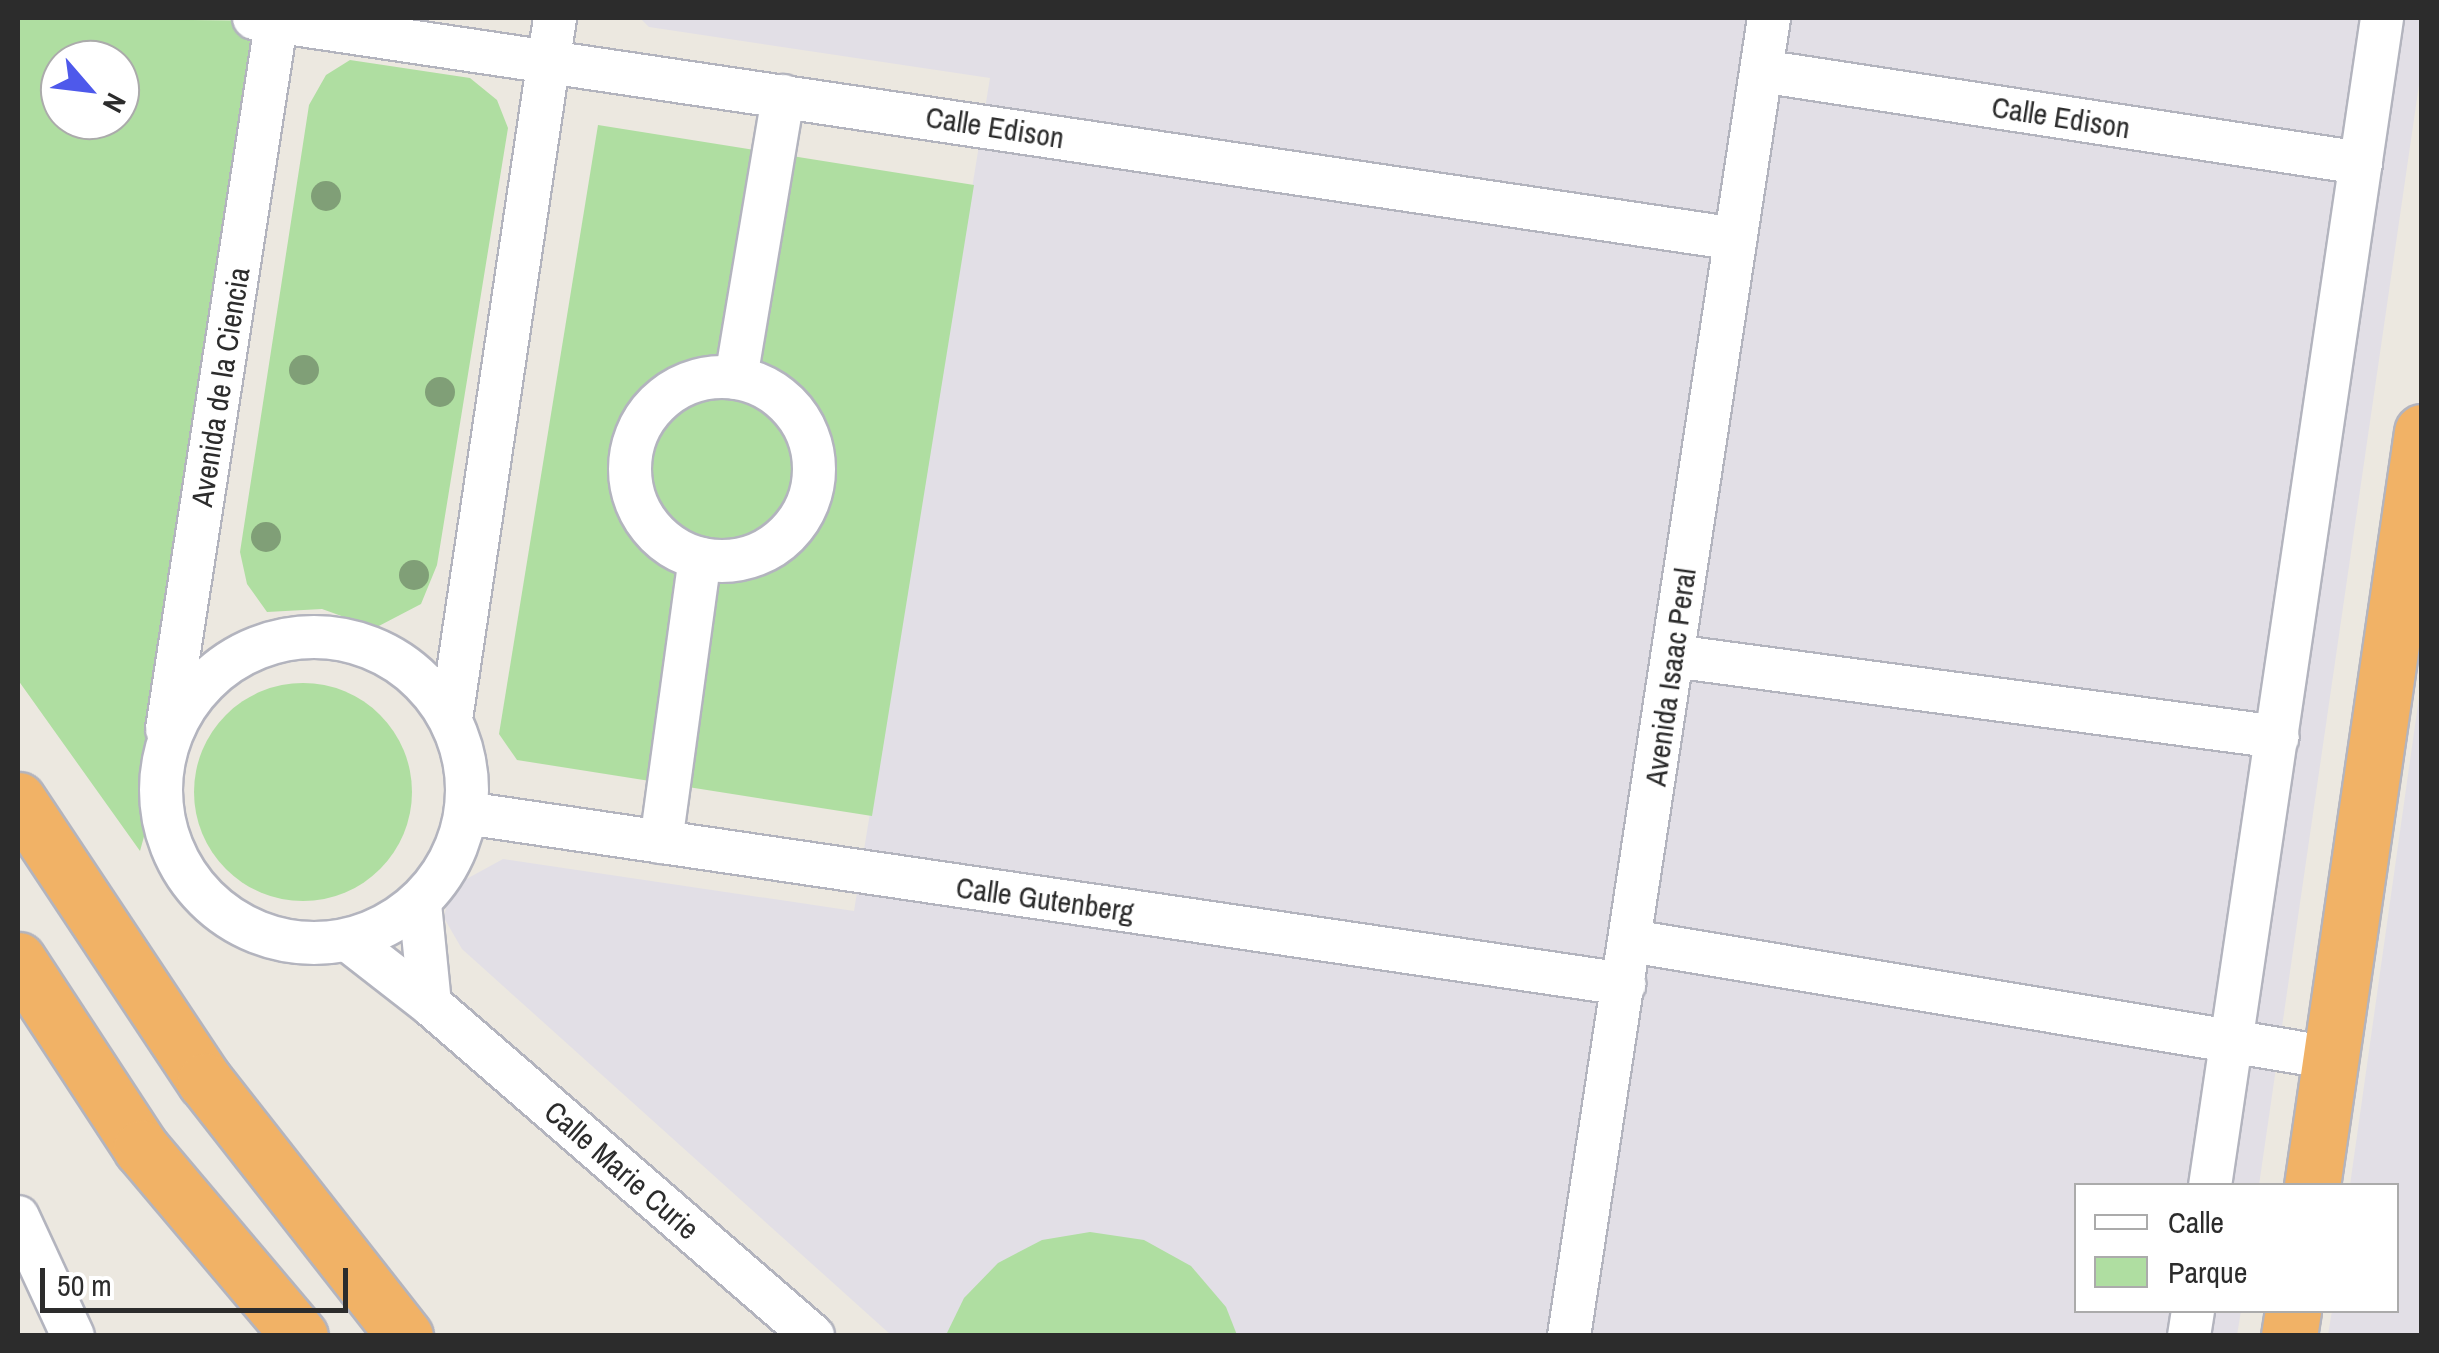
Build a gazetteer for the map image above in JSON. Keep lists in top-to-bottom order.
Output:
{
  "streets": {
    "street": [
      "Calle Edison",
      "Avenida de la Ciencia",
      "Avenida Isaac Peral",
      "Calle Gutenberg",
      "Calle Marie Curie"
    ]
  },
  "crossings": [
    ["Calle Edison", "Avenida de la Ciencia"],
    ["Calle Edison", "Avenida Isaac Peral"],
    ["Avenida de la Ciencia", "Calle Gutenberg"],
    ["Avenida de la Ciencia", "Calle Marie Curie"],
    ["Avenida Isaac Peral", "Calle Gutenberg"],
    ["Calle Gutenberg", "Calle Marie Curie"]
  ],
  "legend": ["Calle", "Parque"],
  "scale_bar": "50 m",
  "north": "bottom right"
}
